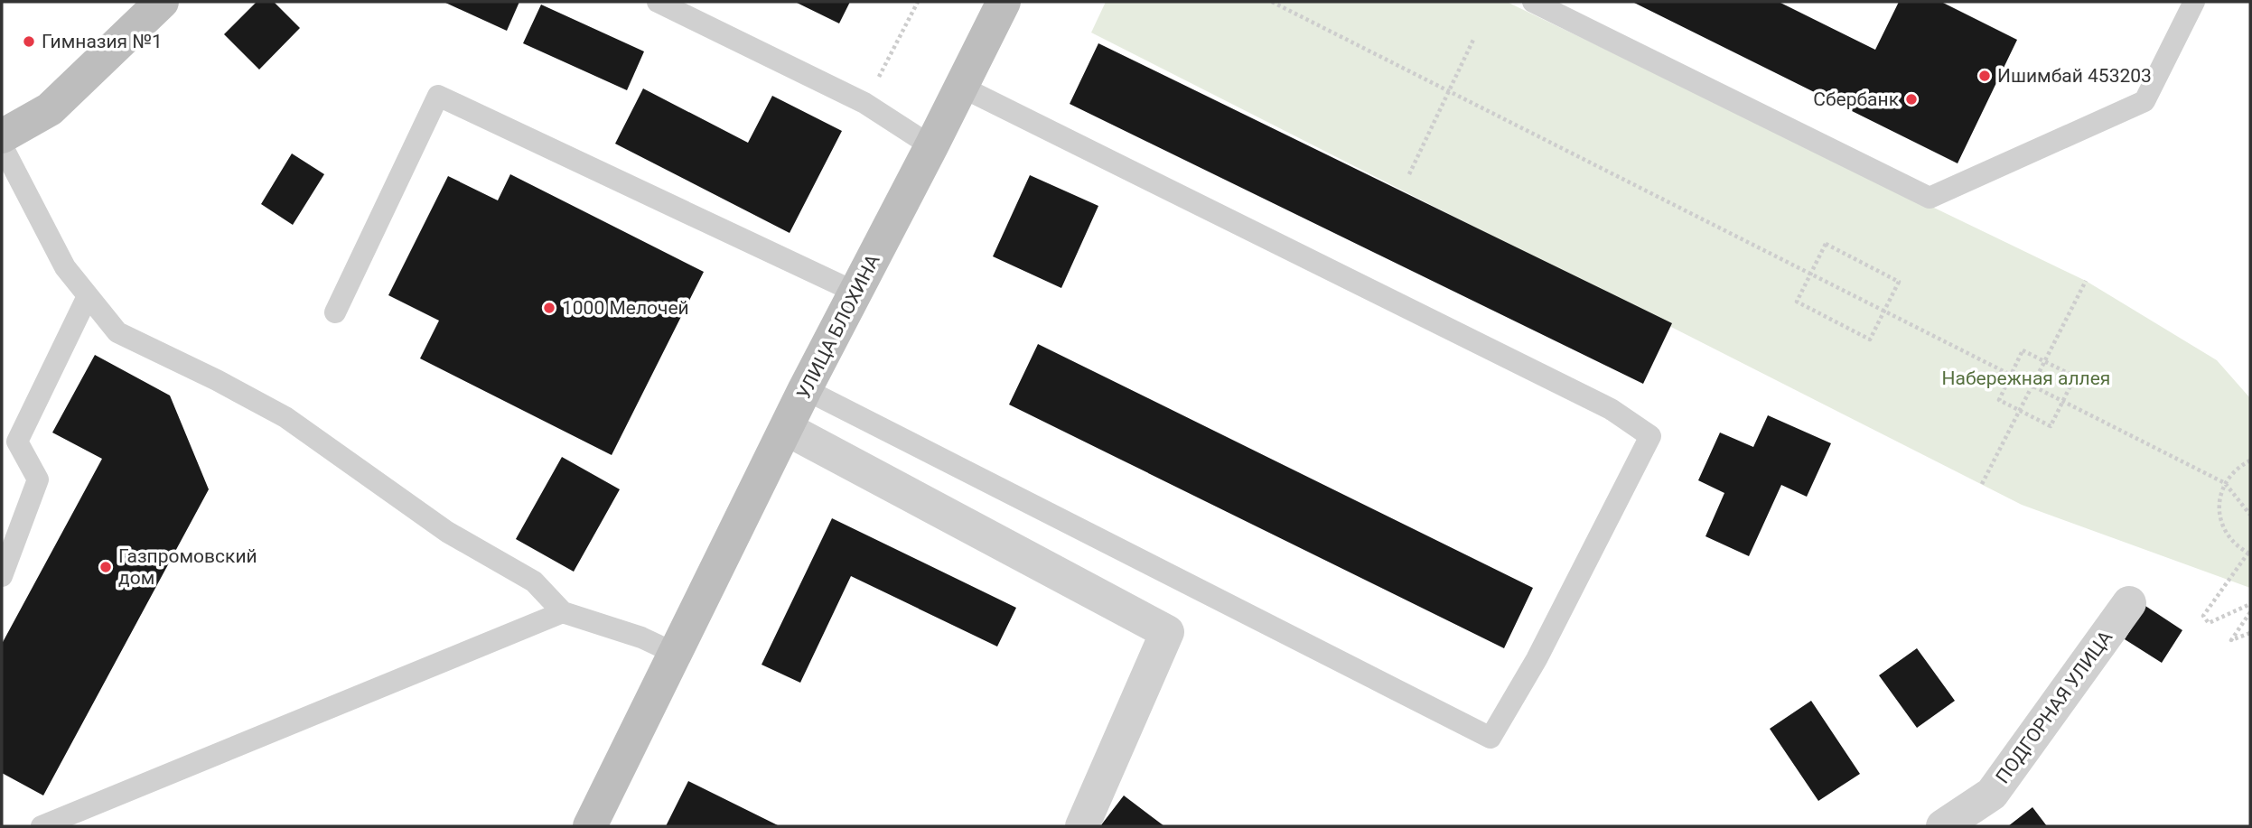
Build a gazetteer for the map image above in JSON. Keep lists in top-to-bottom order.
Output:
{
  "streets": {
    "main road": ["УЛИЦА БЛОХИНА"],
    "street": ["ПОДГОРНАЯ УЛИЦА"]
  },
  "parks": ["Набережная аллея"],
  "places": [
    "Гимназия №1",
    "Ишимбай 453203",
    "Сбербанк",
    "1000 Мелочей",
    "Газпромовский дом"
  ]
}
